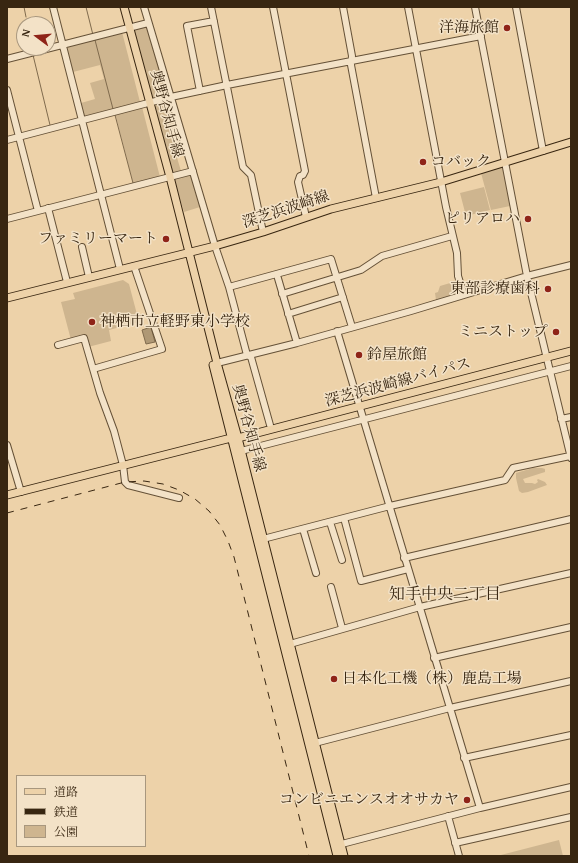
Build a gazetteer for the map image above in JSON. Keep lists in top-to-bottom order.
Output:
{
  "streets": {
    "main road": ["奥野谷知手線", "深芝浜波崎線", "深芝浜波崎線バイパス"]
  },
  "crossings": [
    ["奥野谷知手線", "深芝浜波崎線"],
    ["奥野谷知手線", "深芝浜波崎線バイパス"]
  ],
  "districts": ["知手中央二丁目"],
  "places": [
    "洋海旅館",
    "コバック",
    "ピリアロハ",
    "ファミリーマート",
    "東部診療歯科",
    "神栖市立軽野東小学校",
    "ミニストップ",
    "鈴屋旅館",
    "日本化工機（株）鹿島工場",
    "コンビニエンスオオサカヤ"
  ],
  "legend": ["道路", "鉄道", "公園"],
  "north": "left"
}
